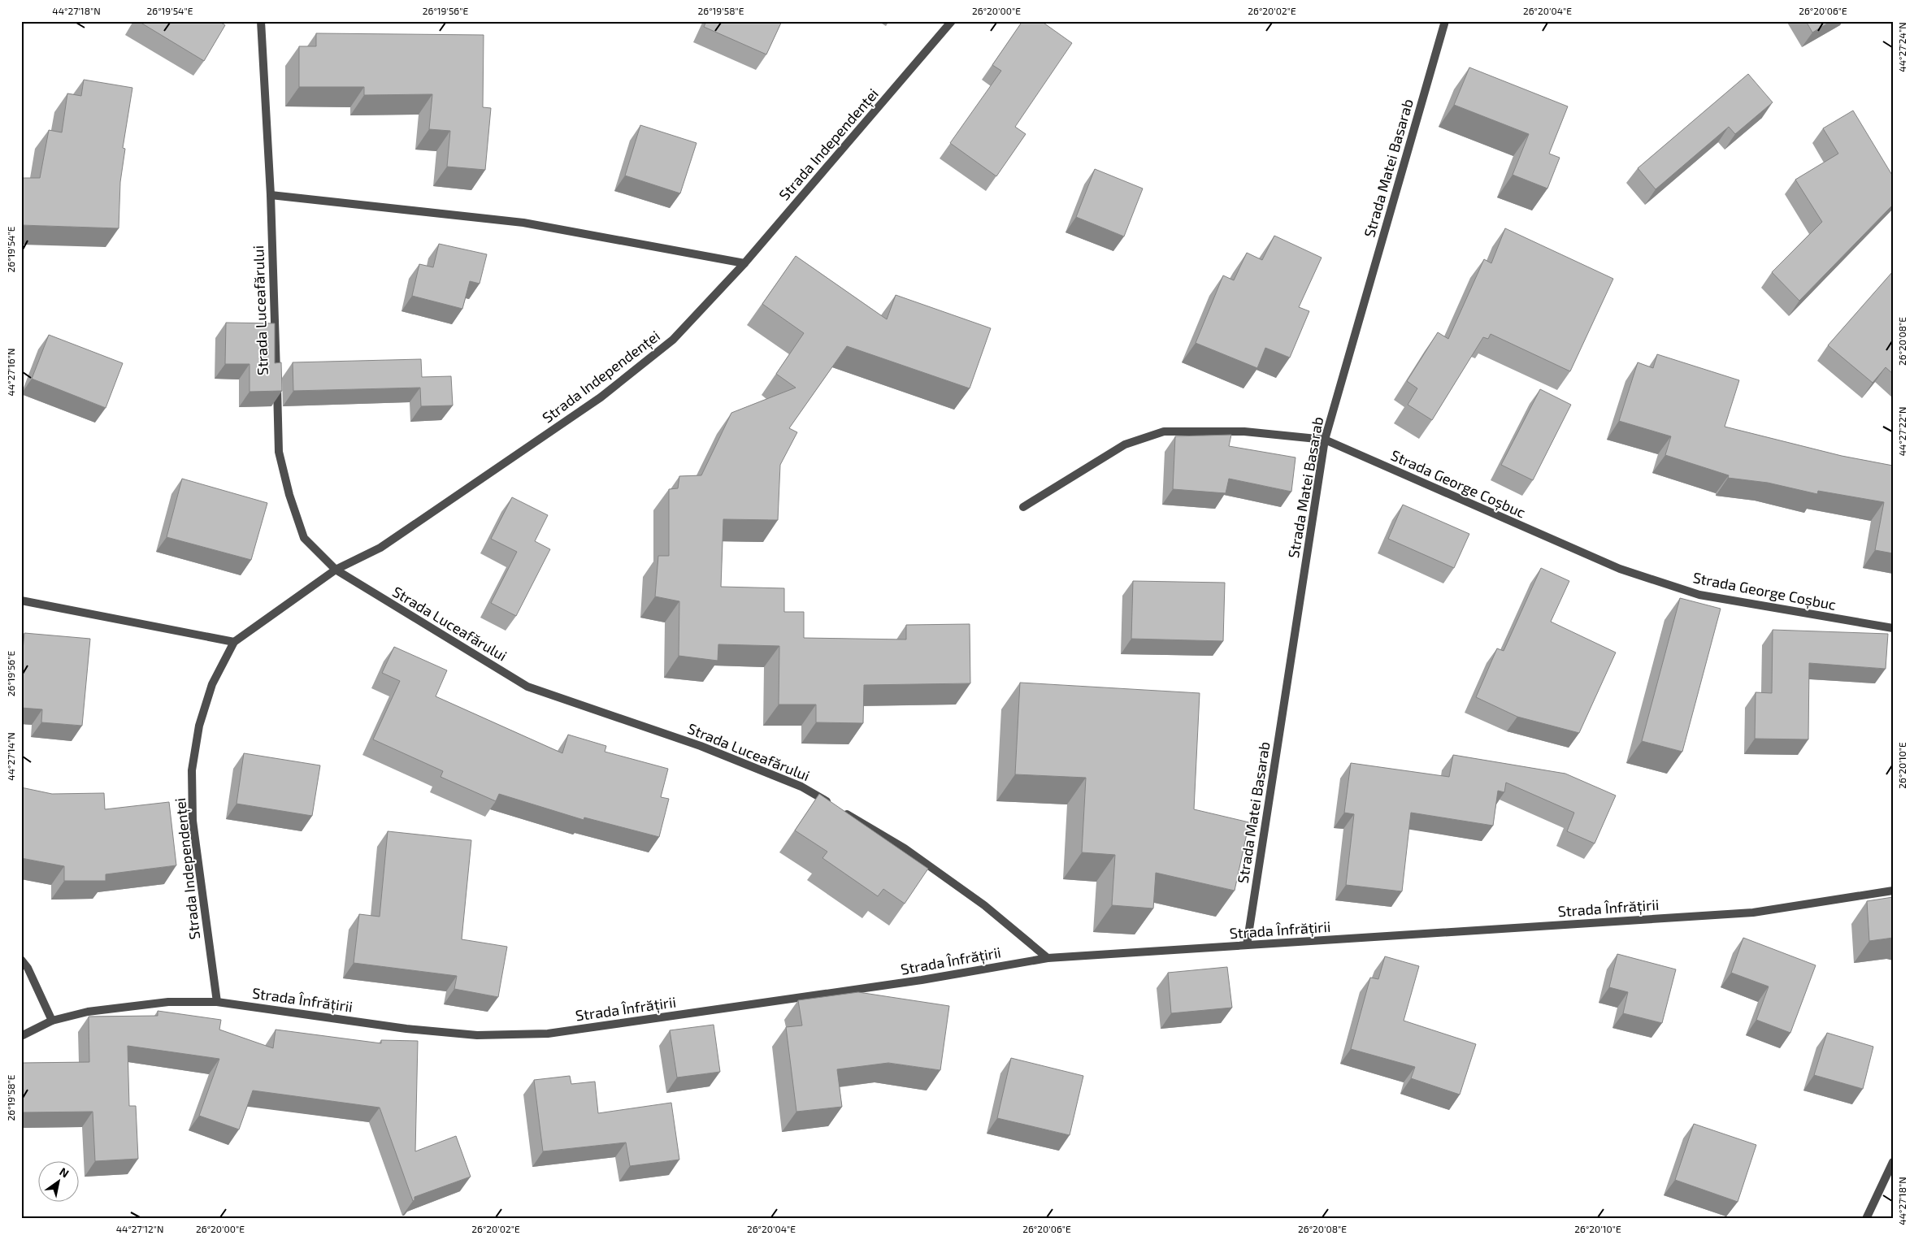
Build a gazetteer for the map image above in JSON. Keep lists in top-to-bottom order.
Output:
{
  "streets": {
    "street": [
      "Strada Independenței",
      "Strada Matei Basarab",
      "Strada Luceafărului",
      "Strada George Coșbuc",
      "Strada Înfrățirii"
    ]
  },
  "crossings": [
    ["Strada Independenței", "Strada Luceafărului"],
    ["Strada Independenței", "Strada Înfrățirii"],
    ["Strada Matei Basarab", "Strada George Coșbuc"],
    ["Strada Matei Basarab", "Strada Înfrățirii"],
    ["Strada Luceafărului", "Strada Înfrățirii"]
  ],
  "north": "top right",
  "coordinates": [
    "44°27'18\"N",
    "26°19'54\"E",
    "26°19'56\"E",
    "26°19'58\"E",
    "26°20'00\"E",
    "26°20'02\"E",
    "26°20'04\"E",
    "26°20'06\"E",
    "44°27'24\"N",
    "26°20'08\"E",
    "44°27'16\"N",
    "44°27'22\"N",
    "44°27'14\"N",
    "26°20'10\"E",
    "44°27'12\"N"
  ]
}
